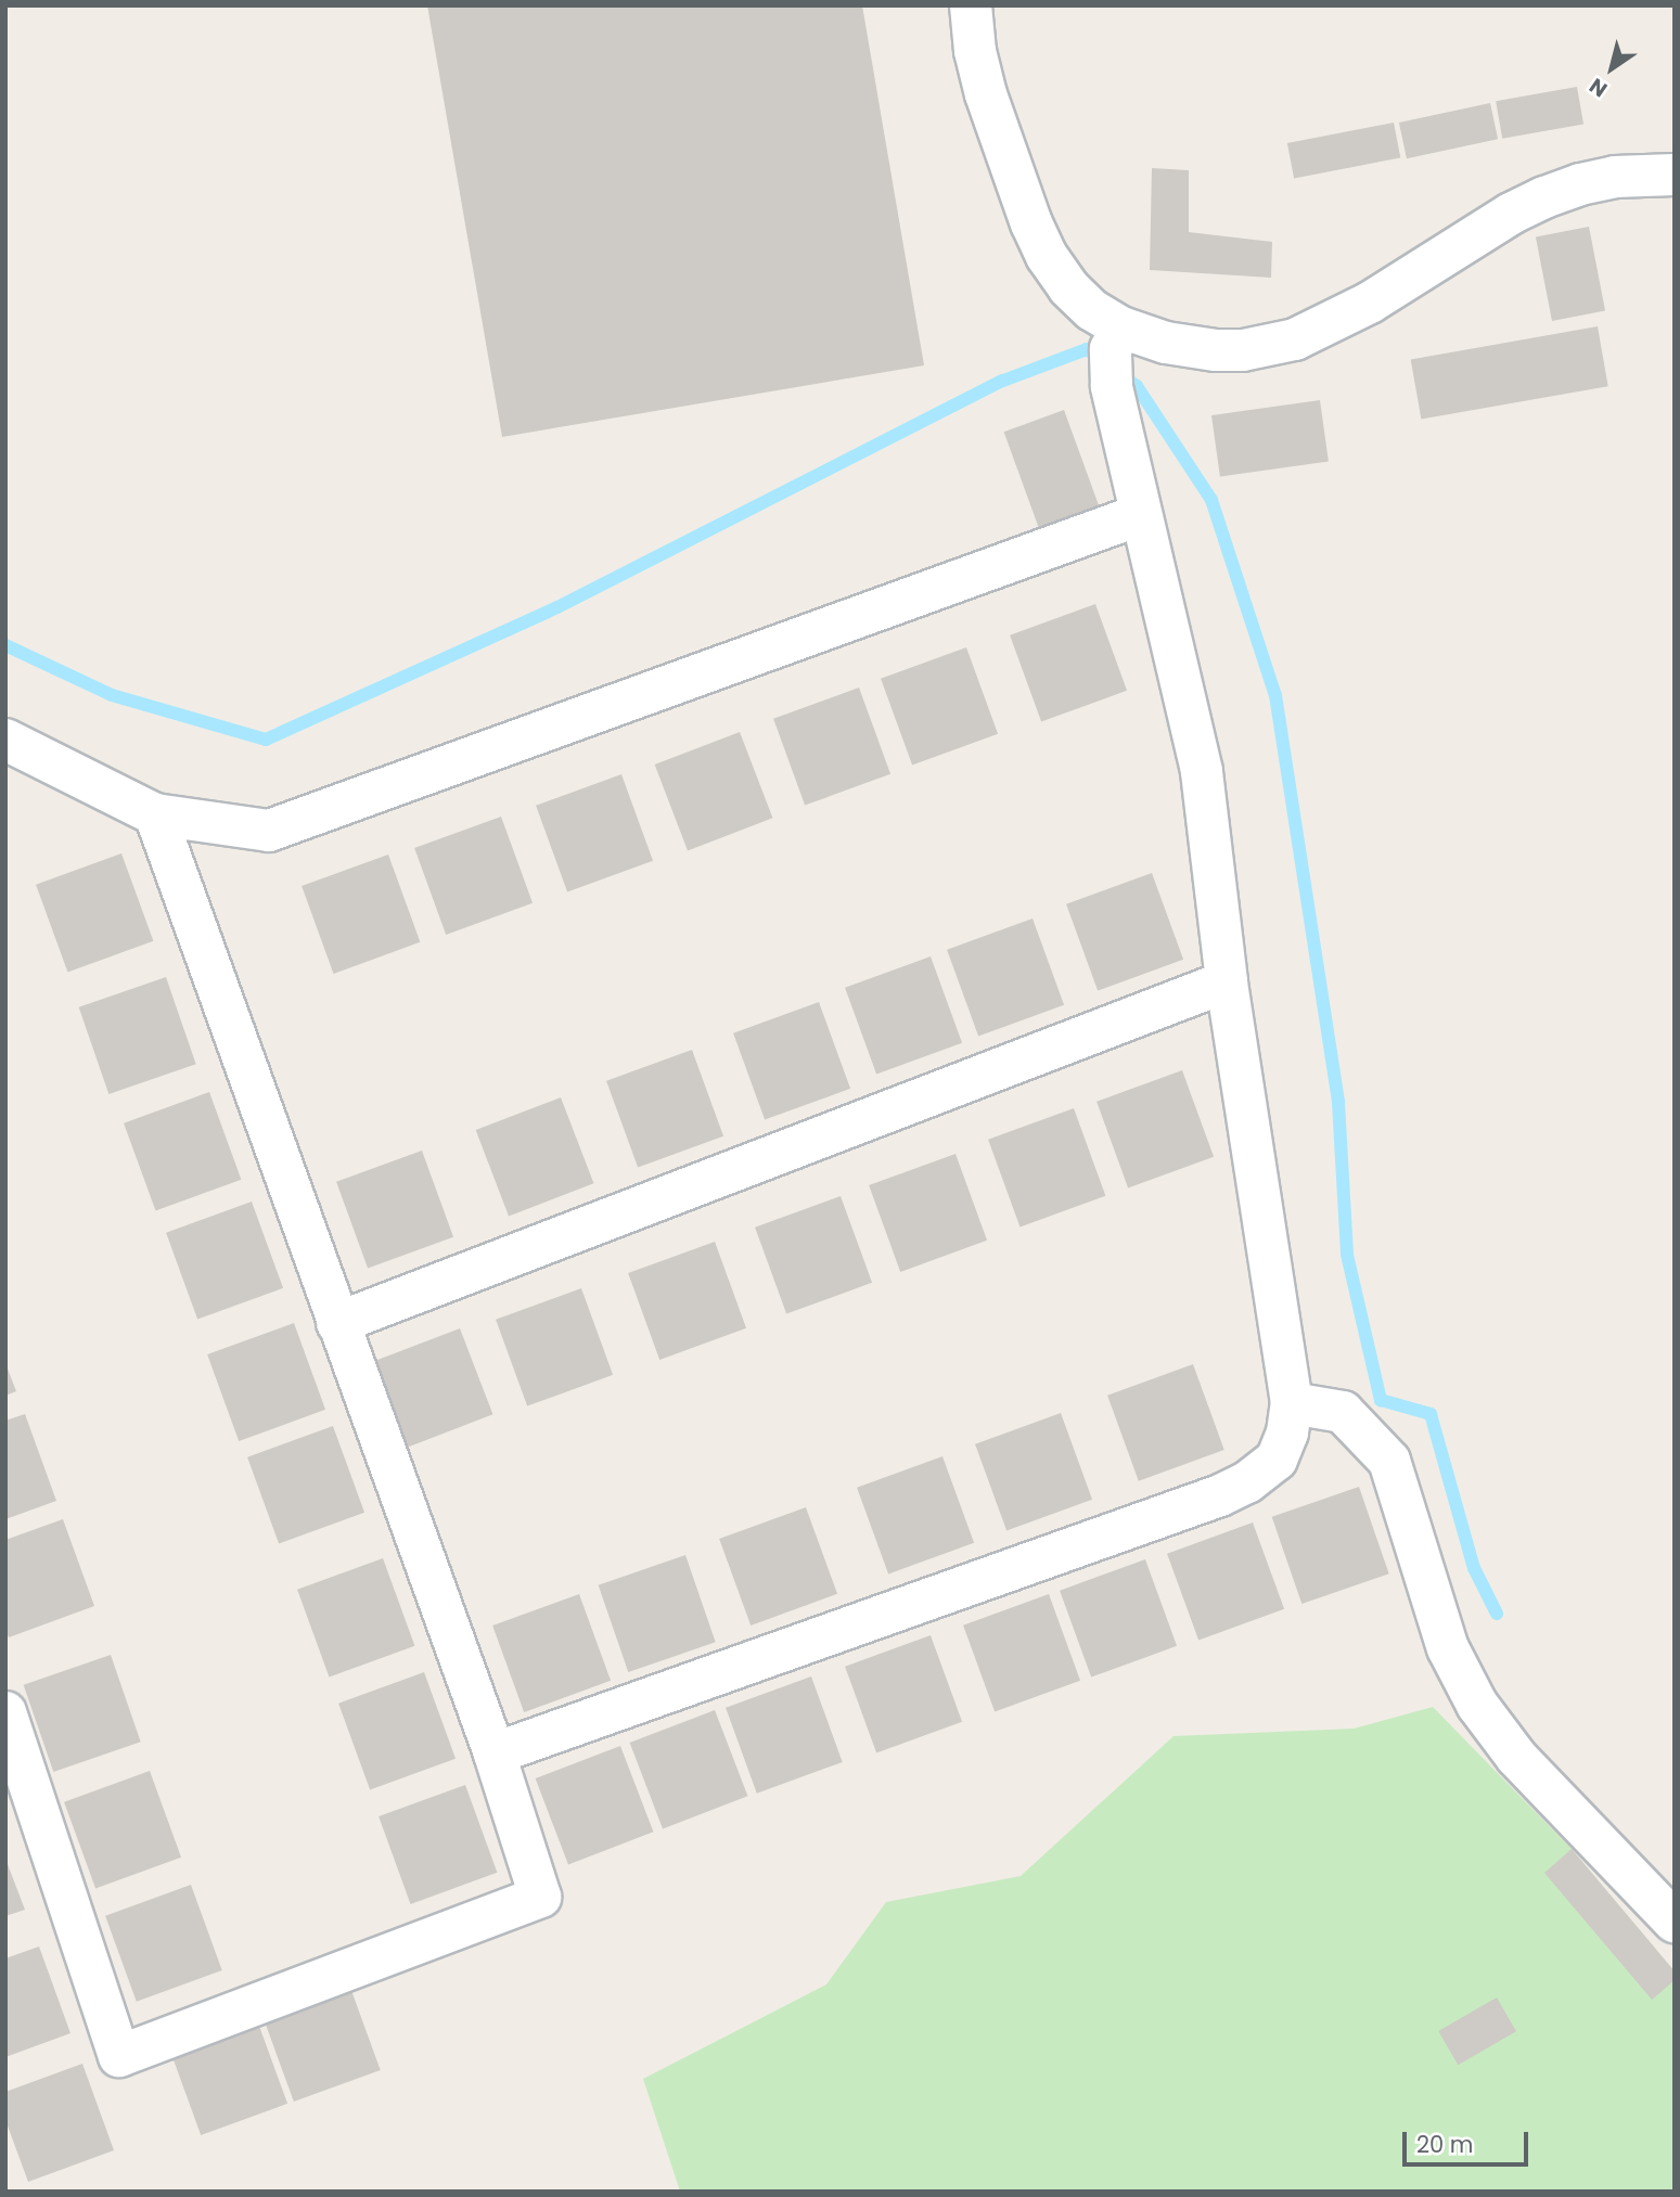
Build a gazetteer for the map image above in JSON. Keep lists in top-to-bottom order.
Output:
{
  "scale_bar": "20 m",
  "north": "bottom left"
}
